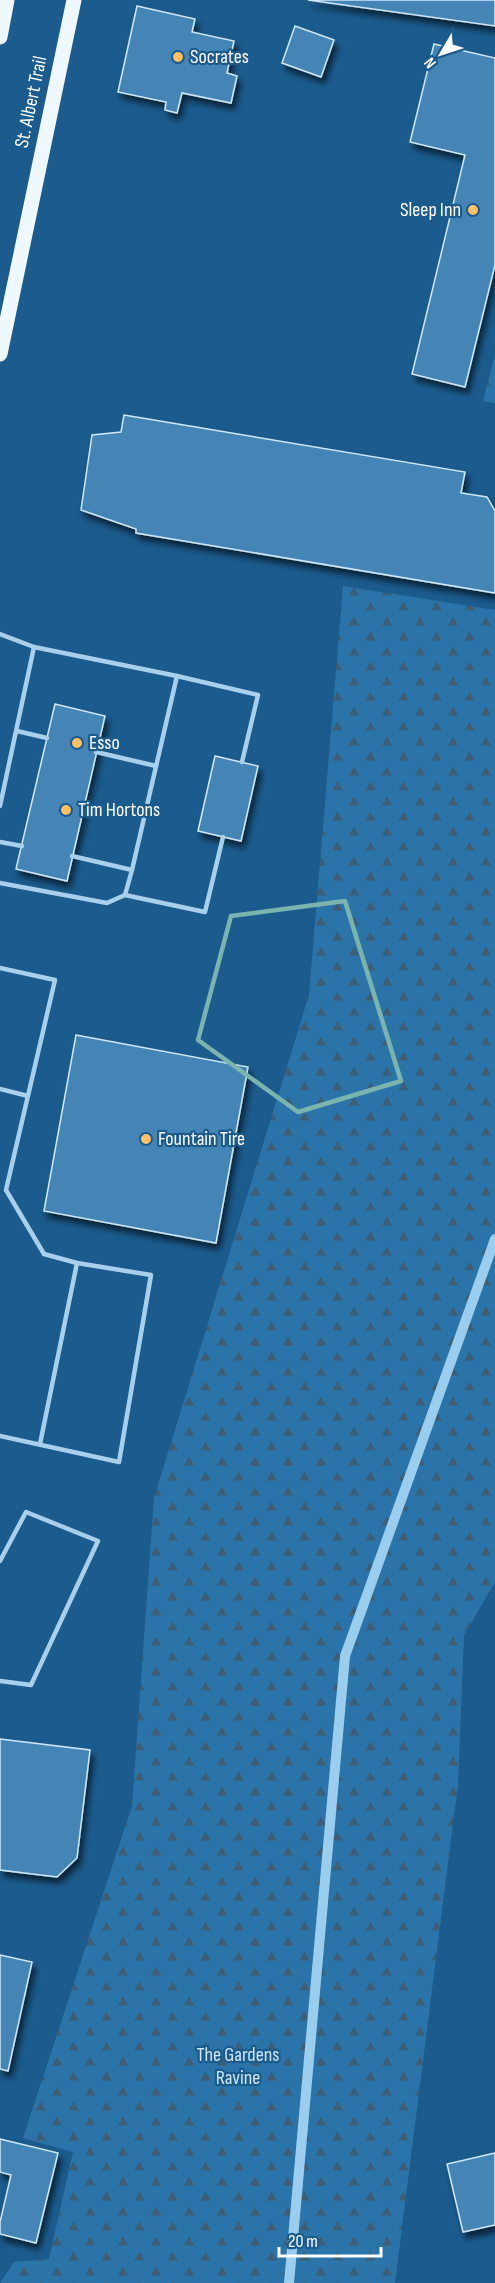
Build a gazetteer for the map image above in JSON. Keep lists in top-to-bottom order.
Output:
{
  "streets": {
    "main road": ["St. Albert Trail"]
  },
  "parks": ["The Gardens Ravine"],
  "places": [
    "Socrates",
    "Sleep Inn",
    "Esso",
    "Tim Hortons",
    "Fountain Tire"
  ],
  "scale_bar": "20 m",
  "north": "bottom left"
}
